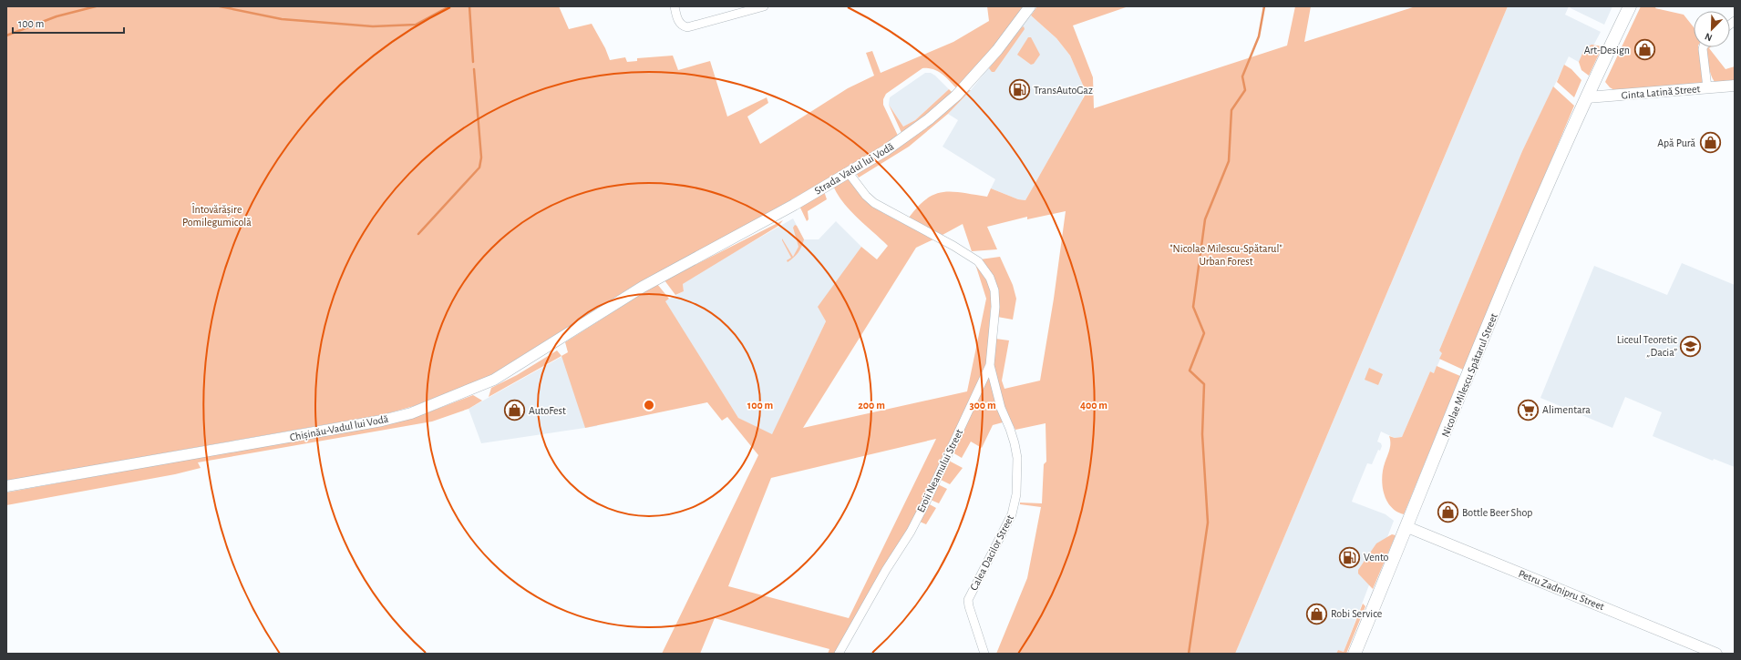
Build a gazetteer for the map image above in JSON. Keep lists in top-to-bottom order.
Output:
{
  "streets": {
    "main road": [
      "Ginta Latină Street",
      "Strada Vadul lui Vodă",
      "Nicolae Milescu Spătarul Street",
      "Chișinău-Vadul lui Vodă",
      "Petru Zadnipru Street"
    ],
    "street": ["Eroii Neamului Street", "Calea Dacilor Street"]
  },
  "crossings": [
    ["Ginta Latină Street", "Nicolae Milescu Spătarul Street"],
    ["Strada Vadul lui Vodă", "Chișinău-Vadul lui Vodă"],
    ["Strada Vadul lui Vodă", "Eroii Neamului Street"],
    ["Nicolae Milescu Spătarul Street", "Petru Zadnipru Street"],
    ["Eroii Neamului Street", "Calea Dacilor Street"]
  ],
  "parks": ["Întovărășire Pomilegumicolă", "\"Nicolae Milescu-Spătarul\" Urban Forest"],
  "places": {
    "shop": [
      "Art-Design",
      "Apă Pură",
      "AutoFest",
      "Bottle Beer Shop",
      "Robi Service"
    ],
    "fuel station": ["TransAutoGaz", "Vento"],
    "school or university": ["Liceul Teoretic „Dacia”"],
    "supermarket": ["Alimentara"]
  },
  "scale_bar": "100 m",
  "north": "bottom left",
  "rings": [
    "100 m",
    "200 m",
    "300 m",
    "400 m"
  ]
}
